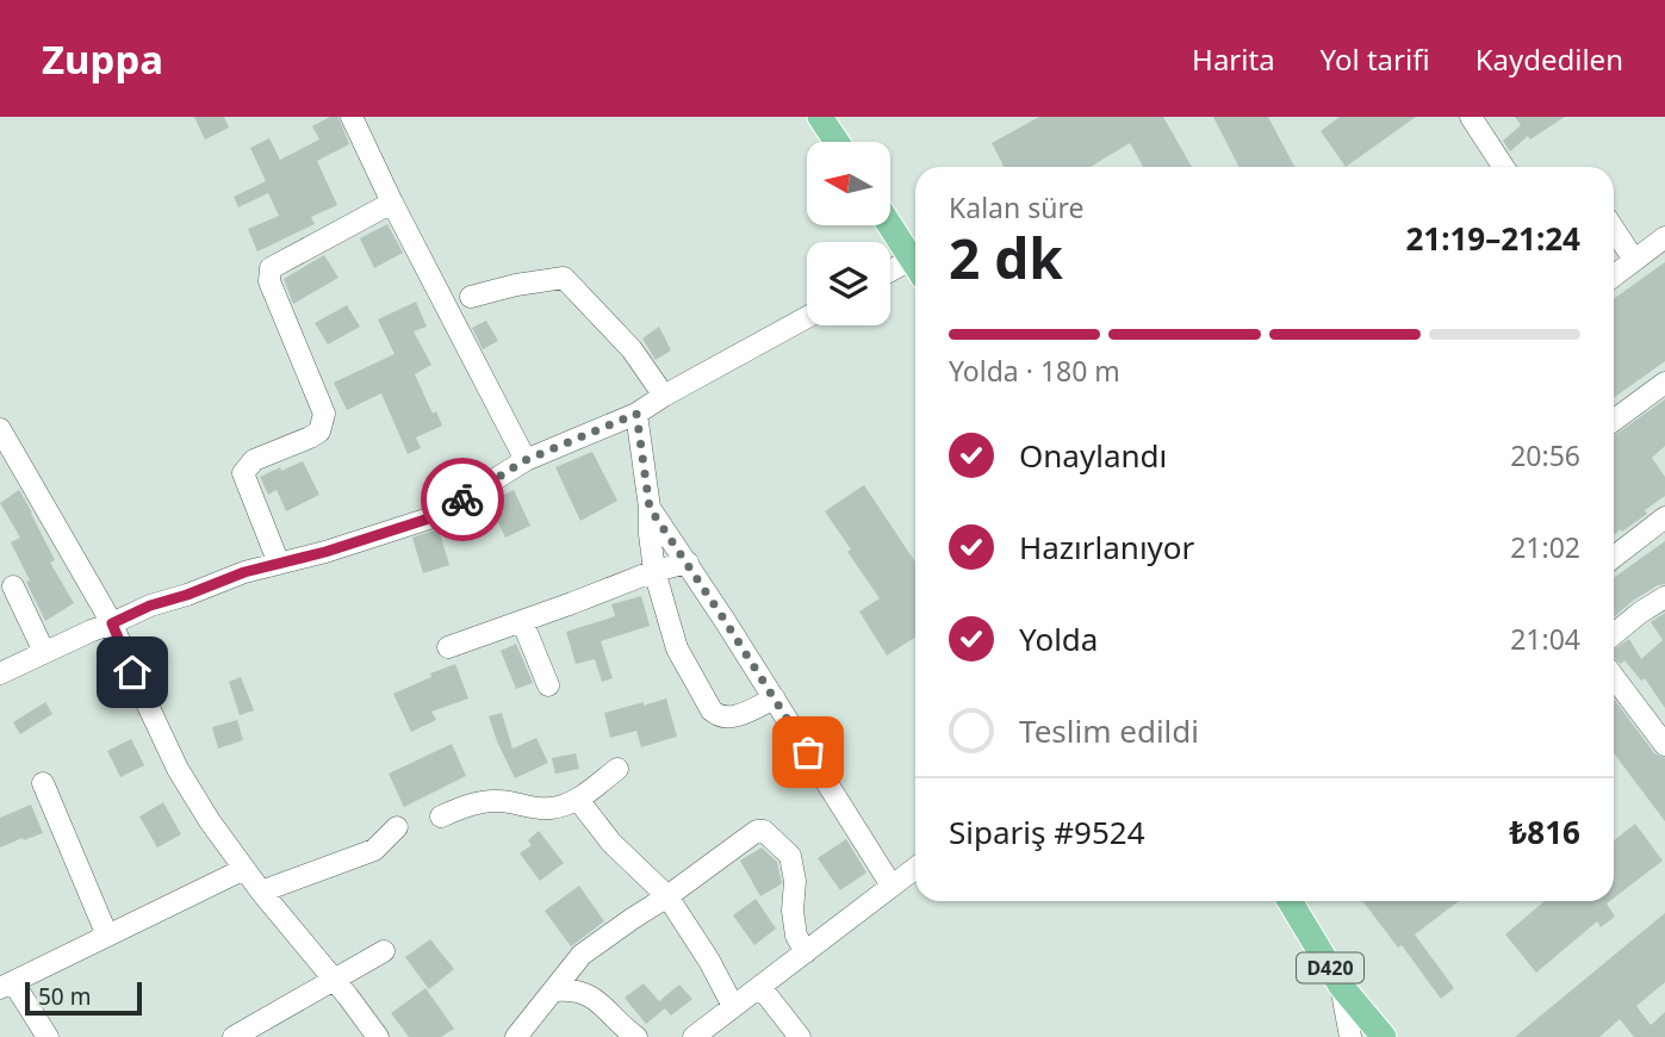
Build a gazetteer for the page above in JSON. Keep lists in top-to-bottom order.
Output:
{
  "streets": {
    "main road": ["D420"]
  },
  "scale_bar": "50 m",
  "north": "left",
  "page": {
    "header": "Zuppa",
    "nav": ["Harita", "Yol tarifi", "Kaydedilen"],
    "heading": ["2 dk", "Kalan süre", "21:19–21:24"],
    "panel": ["Sipariş #9524", "₺816"],
    "bar": "Yolda · 180 m",
    "list": [
      ["Onaylandı", "20:56"],
      ["Hazırlanıyor", "21:02"],
      ["Yolda", "21:04"],
      "Teslim edildi"
    ],
    "scale": "50 m"
  }
}
